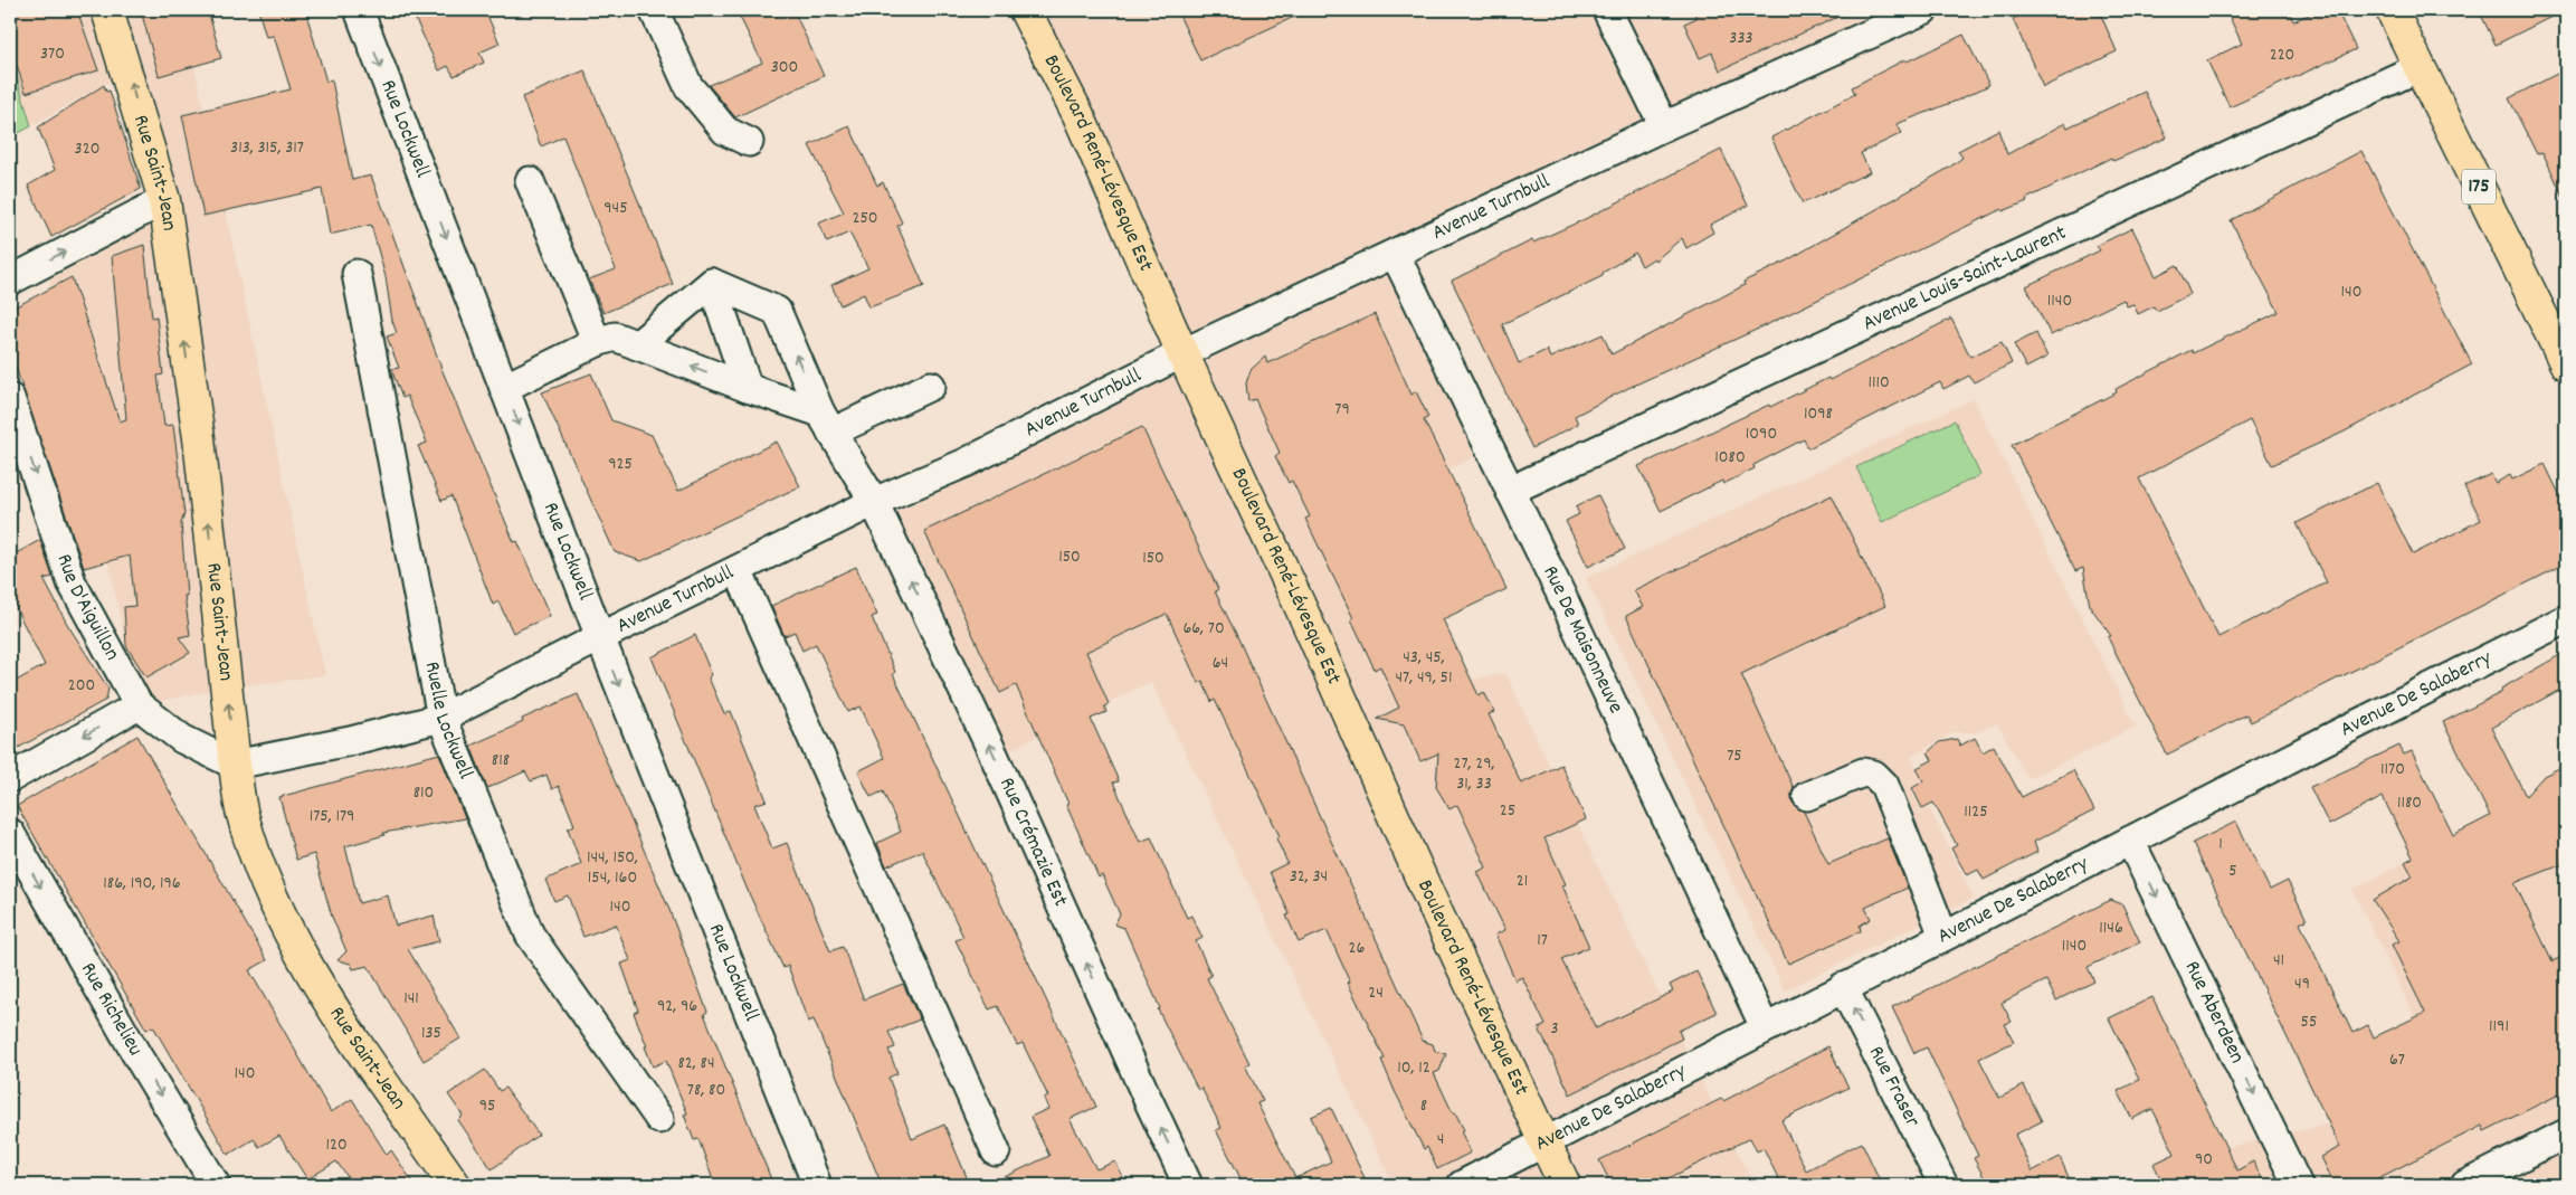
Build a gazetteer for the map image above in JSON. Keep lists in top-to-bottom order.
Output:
{
  "streets": {
    "main road": ["Boulevard René-Lévesque Est", "Rue Saint-Jean", "175"],
    "street": [
      "Rue Lockwell",
      "Avenue Turnbull",
      "Avenue Louis-Saint-Laurent",
      "Rue D'Aiguillon",
      "Rue De Maisonneuve",
      "Avenue De Salaberry",
      "Ruelle Lockwell",
      "Rue Crémazie Est",
      "Rue Richelieu",
      "Rue Aberdeen",
      "Rue Fraser"
    ]
  },
  "crossings": [
    ["Rue Lockwell", "Avenue Turnbull"],
    ["Boulevard René-Lévesque Est", "Avenue Turnbull"],
    ["Boulevard René-Lévesque Est", "Avenue De Salaberry"],
    ["Rue Saint-Jean", "Avenue Turnbull"],
    ["Rue Saint-Jean", "Rue D'Aiguillon"],
    ["175", "Avenue Louis-Saint-Laurent"],
    ["Avenue Turnbull", "Rue D'Aiguillon"],
    ["Avenue Turnbull", "Rue De Maisonneuve"],
    ["Avenue Turnbull", "Ruelle Lockwell"],
    ["Avenue Turnbull", "Rue Crémazie Est"],
    ["Avenue Louis-Saint-Laurent", "Rue De Maisonneuve"],
    ["Rue De Maisonneuve", "Avenue De Salaberry"],
    ["Avenue De Salaberry", "Rue Aberdeen"],
    ["Avenue De Salaberry", "Rue Fraser"]
  ],
  "one_way": [
    "Rue Saint-Jean",
    "Rue D'Aiguillon",
    "Rue Richelieu",
    "Rue Aberdeen",
    "Rue Fraser"
  ],
  "house_numbers": [
    "333",
    "370",
    "220",
    "300",
    "313, 315, 317",
    "320",
    "945",
    "250",
    "140",
    "1140",
    "1110",
    "79",
    "1098",
    "1090",
    "1080",
    "925",
    "150",
    "150",
    "66, 70",
    "43, 45, 47, 49, 51",
    "64",
    "200",
    "75",
    "818",
    "27, 29, 31, 33",
    "1170",
    "810",
    "1180",
    "25",
    "1125",
    "175, 179",
    "1",
    "144, 150, 154, 160",
    "5",
    "32, 34",
    "21",
    "186, 190, 196",
    "140",
    "1146",
    "17",
    "1140",
    "26",
    "41",
    "49",
    "24",
    "141",
    "92, 96",
    "55",
    "1191",
    "3",
    "135",
    "67",
    "82, 84",
    "10, 12",
    "140",
    "78, 80",
    "95",
    "8",
    "4",
    "120",
    "90"
  ]
}
